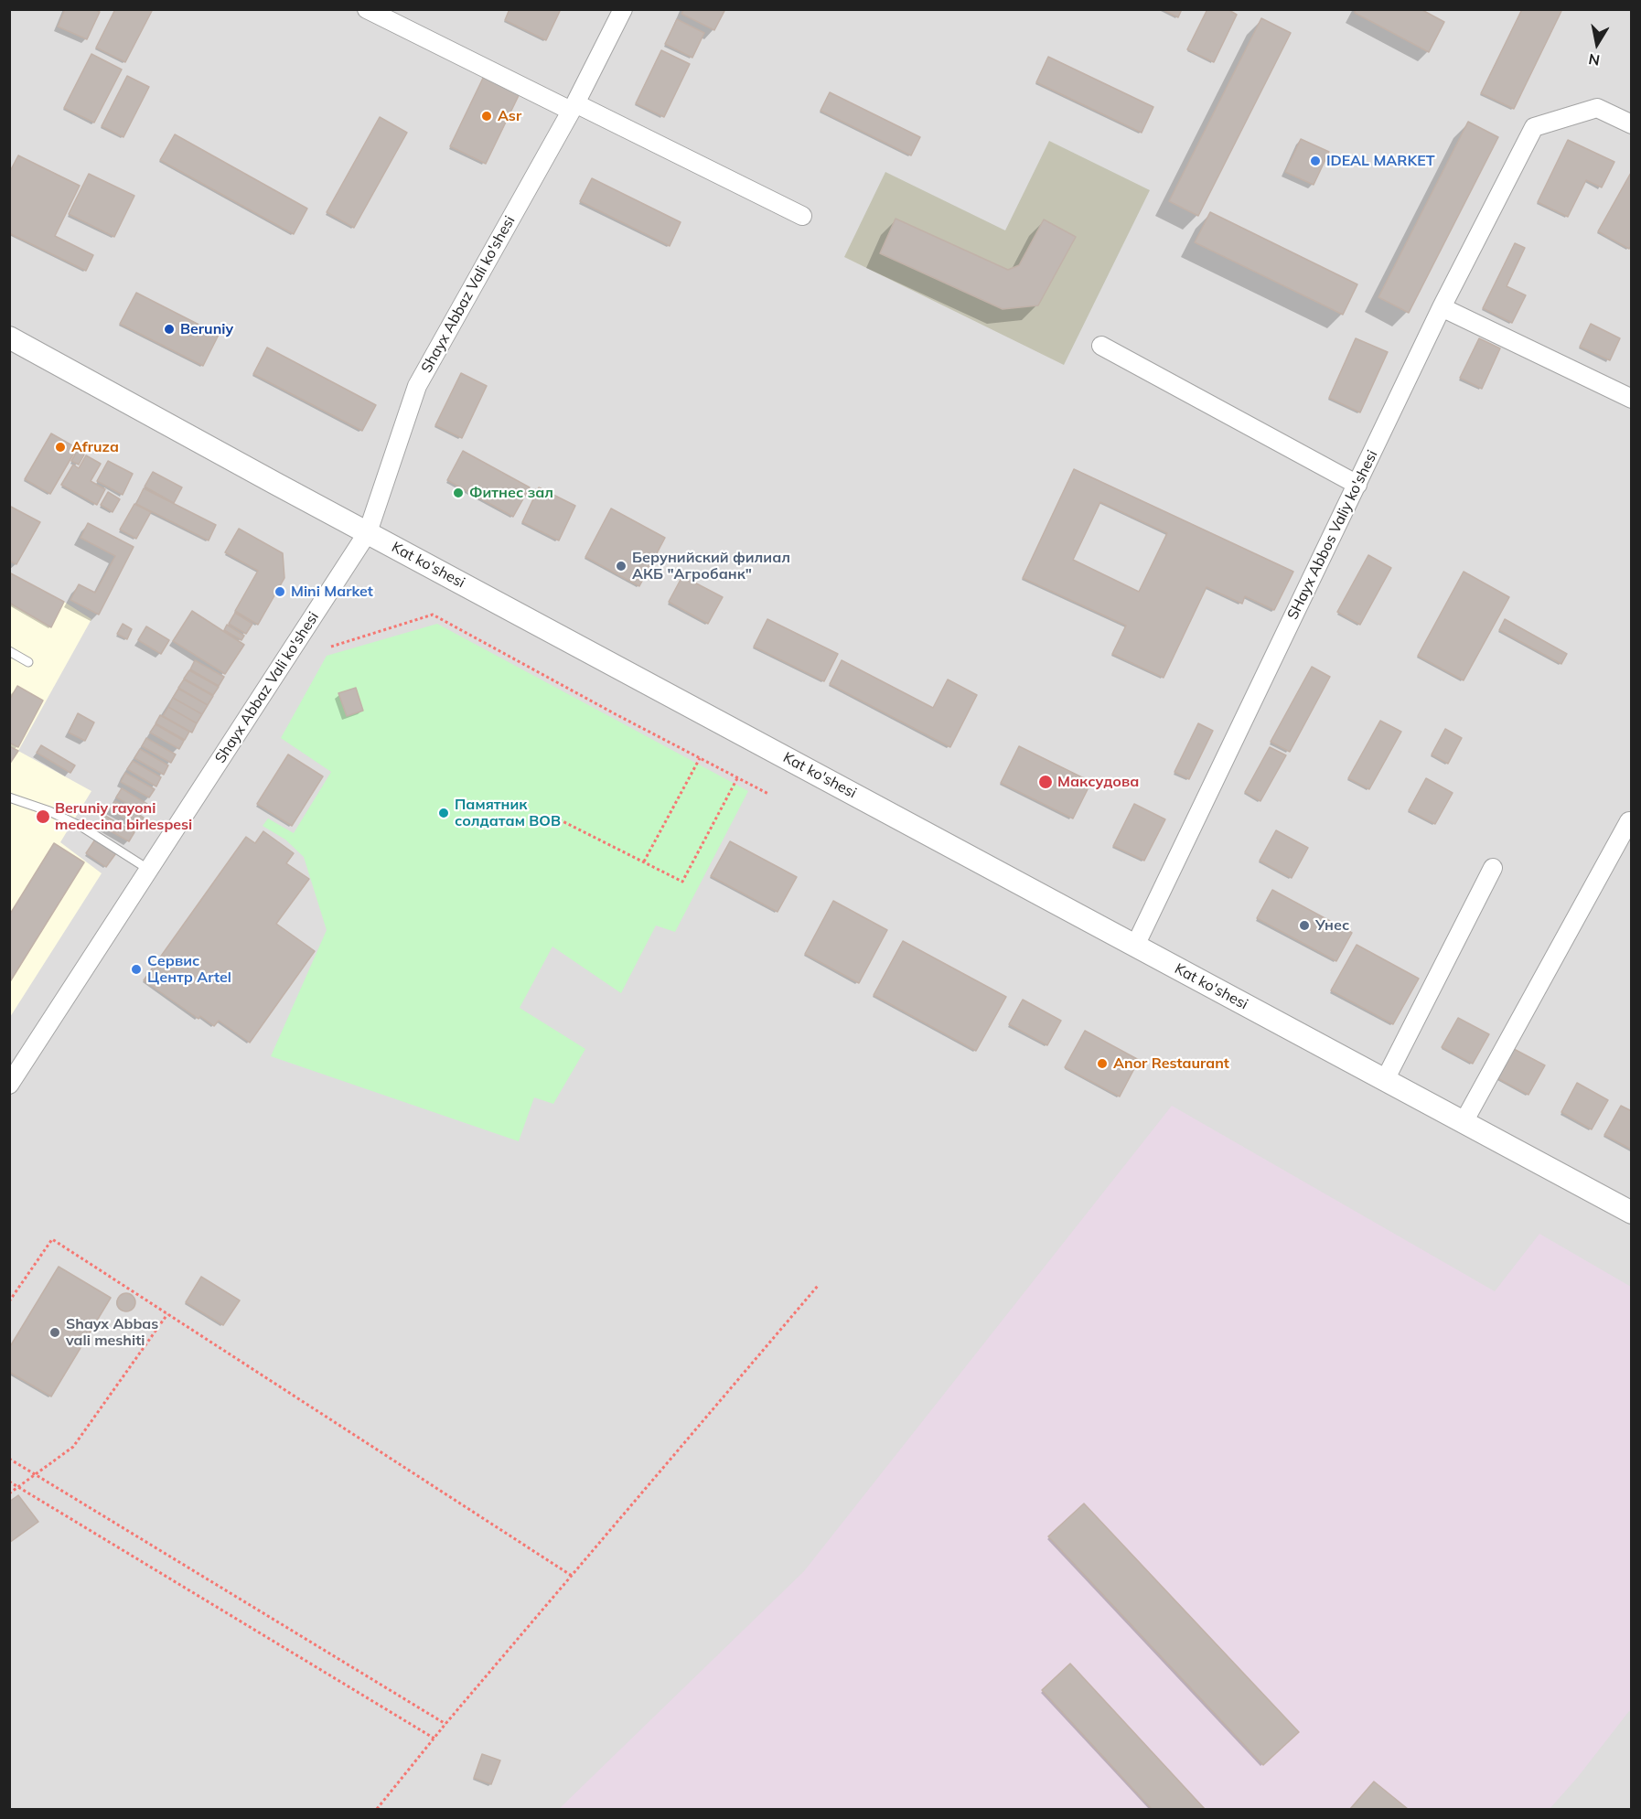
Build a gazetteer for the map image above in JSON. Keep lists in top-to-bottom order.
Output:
{
  "streets": {
    "street": ["Shayx Abbaz Vali ko'shesi", "SHayx Abbos Valiy ko'shesi", "Kat ko'shesi"]
  },
  "crossings": [
    ["Shayx Abbaz Vali ko'shesi", "Kat ko'shesi"],
    ["SHayx Abbos Valiy ko'shesi", "Kat ko'shesi"]
  ],
  "places": [
    "Asr",
    "IDEAL MARKET",
    "Beruniy",
    "Afruza",
    "Фитнес зал",
    "Берунийский филиал АКБ \"Агробанк\"",
    "Mini Market",
    "Максудова",
    "Памятник солдатам ВОВ",
    "Beruniy rayoni medecina birlespesi",
    "Унес",
    "Сервис Центр Artel",
    "Anor Restaurant",
    "Shayx Abbas vali meshiti"
  ],
  "north": "bottom"
}
